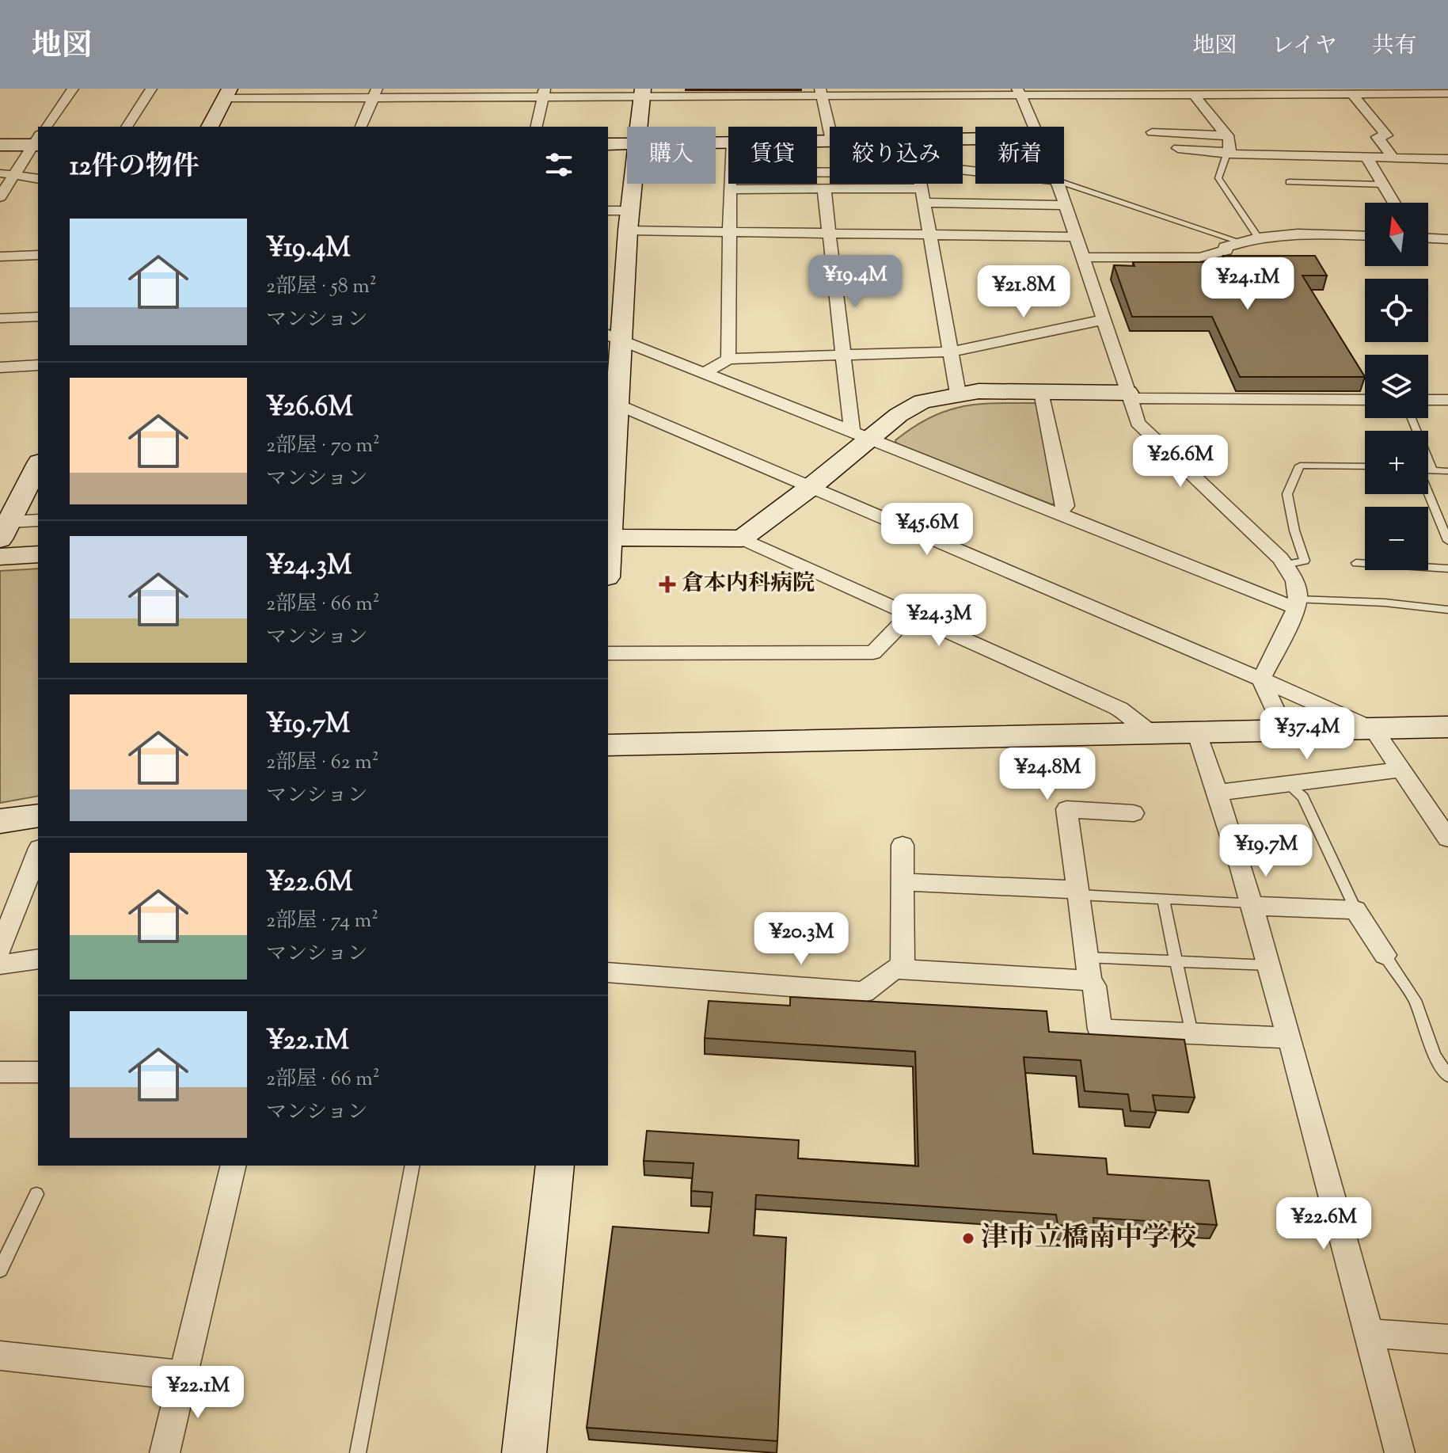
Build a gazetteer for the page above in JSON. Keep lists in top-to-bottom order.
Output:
{
  "places": {
    "health": ["倉本内科病院"],
    "other": ["津市立橋南中学校"]
  },
  "north": "top",
  "page": {
    "header": "地図",
    "nav": ["地図", "レイヤ", "共有"],
    "chip": [
      "購入",
      "賃貸",
      "絞り込み",
      "新着"
    ],
    "heading": "12件の物件",
    "map_buttons": ["+", "−"],
    "list": [
      {
        "name": "¥19.4M",
        "note": "2部屋 · 58 m² · マンション"
      },
      {
        "name": "¥26.6M",
        "note": "2部屋 · 70 m² · マンション"
      },
      {
        "name": "¥24.3M",
        "note": "2部屋 · 66 m² · マンション"
      },
      {
        "name": "¥19.7M",
        "note": "2部屋 · 62 m² · マンション"
      },
      {
        "name": "¥22.6M",
        "note": "2部屋 · 74 m² · マンション"
      },
      {
        "name": "¥22.1M",
        "note": "2部屋 · 66 m² · マンション"
      }
    ],
    "price": [
      "¥19.4M",
      "¥24.1M",
      "¥21.8M",
      "¥26.6M",
      "¥45.6M",
      "¥24.3M",
      "¥37.4M",
      "¥24.8M",
      "¥19.7M",
      "¥20.3M",
      "¥22.6M",
      "¥22.1M"
    ]
  }
}
